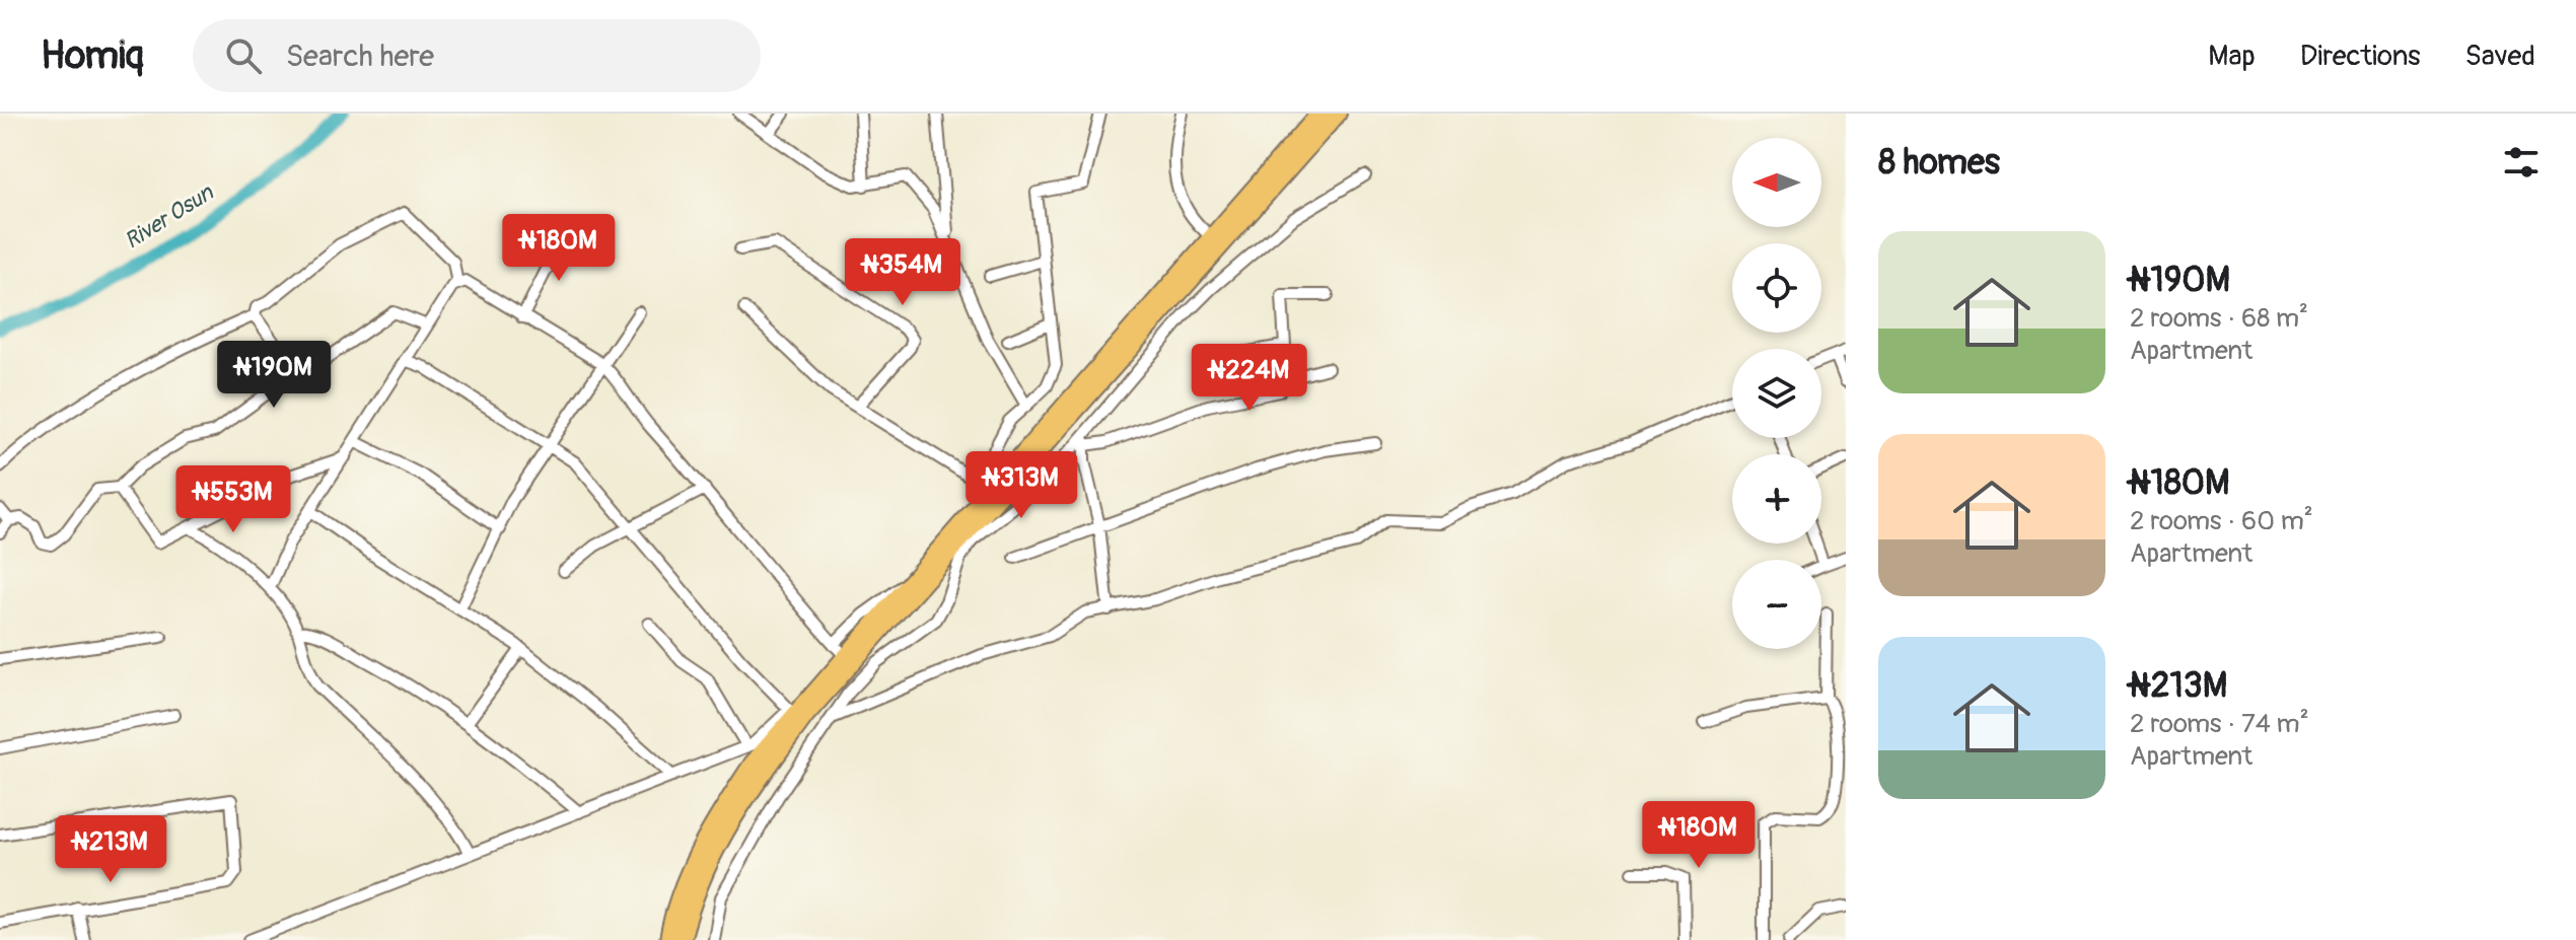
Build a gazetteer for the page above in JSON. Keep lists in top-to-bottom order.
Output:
{
  "water": ["River Osun"],
  "north": "left",
  "page": {
    "header": "Homiq",
    "search": "Search here",
    "nav": ["Map", "Directions", "Saved"],
    "heading": "8 homes",
    "map_buttons": ["+", "−"],
    "list": [
      {
        "name": "₦190M",
        "note": "2 rooms · 68 m² · Apartment"
      },
      {
        "name": "₦180M",
        "note": "2 rooms · 60 m² · Apartment"
      },
      {
        "name": "₦213M",
        "note": "2 rooms · 74 m² · Apartment"
      }
    ],
    "price": [
      "₦180M",
      "₦354M",
      "₦190M",
      "₦224M",
      "₦313M",
      "₦553M",
      "₦180M",
      "₦213M"
    ]
  }
}
